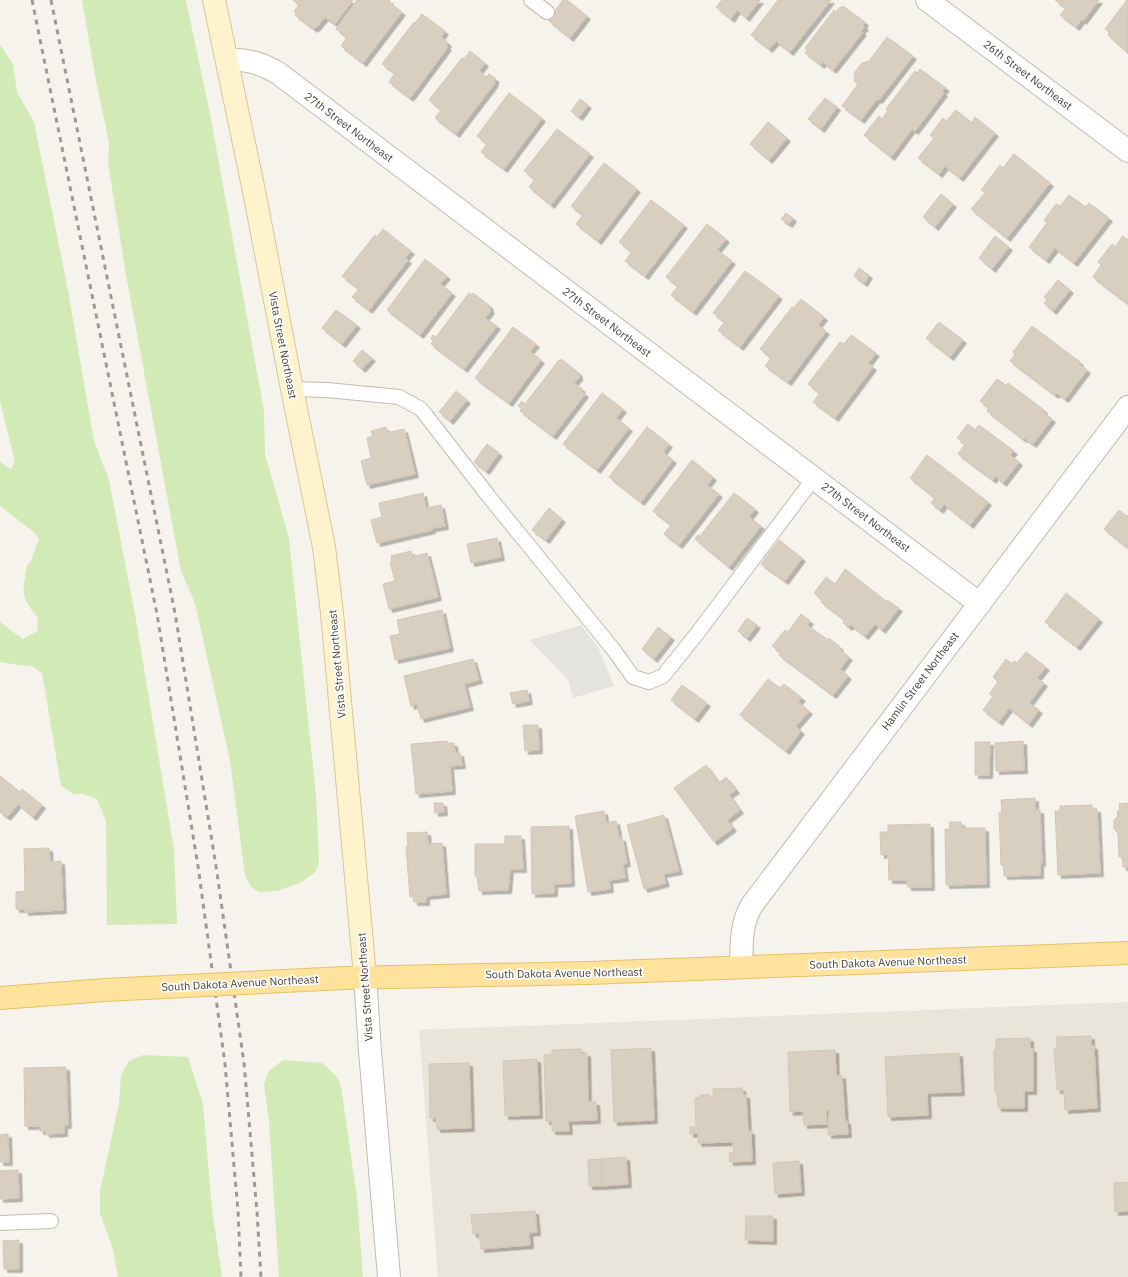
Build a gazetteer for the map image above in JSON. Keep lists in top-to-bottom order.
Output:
{
  "streets": {
    "main road": ["South Dakota Avenue Northeast"],
    "street": [
      "26th Street Northeast",
      "27th Street Northeast",
      "Vista Street Northeast",
      "Hamlin Street Northeast"
    ]
  },
  "crossings": [
    ["27th Street Northeast", "Vista Street Northeast"],
    ["27th Street Northeast", "Hamlin Street Northeast"],
    ["Vista Street Northeast", "South Dakota Avenue Northeast"],
    ["Hamlin Street Northeast", "South Dakota Avenue Northeast"]
  ]
}
